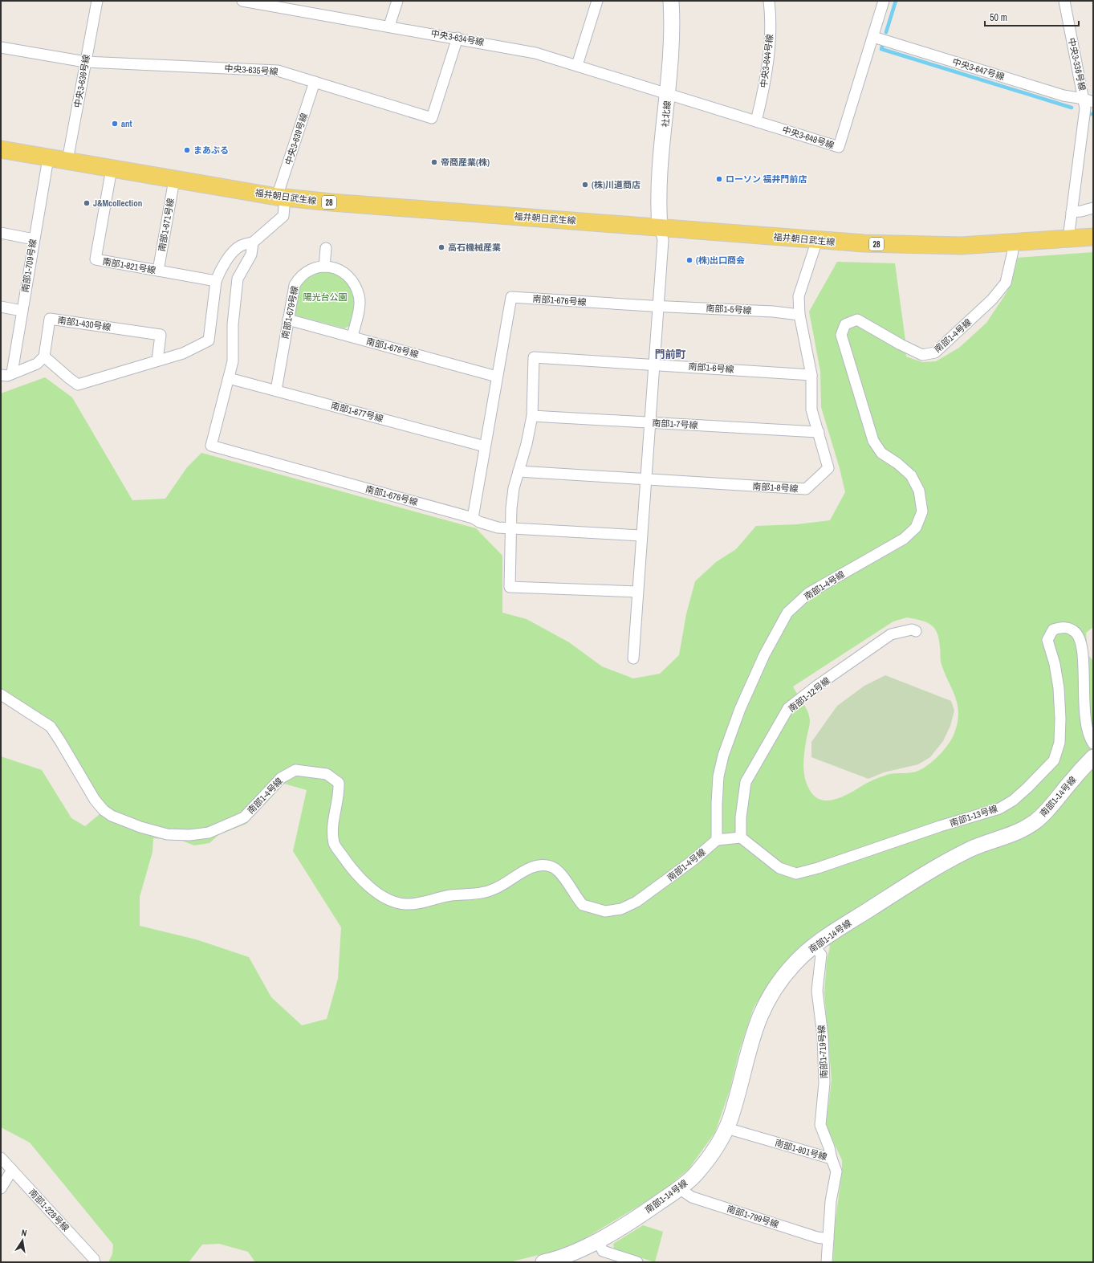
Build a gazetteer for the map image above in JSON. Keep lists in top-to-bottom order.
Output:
{
  "streets": {
    "main road": ["福井朝日武生線", "28"],
    "street": [
      "中央3-634号線",
      "中央3-644号線",
      "中央3-336号線",
      "中央3-647号線",
      "中央3-635号線",
      "中央3-636号線",
      "社北線",
      "中央3-648号線",
      "中央3-639号線",
      "南部1-671号線",
      "南部1-709号線",
      "南部1-821号線",
      "南部1-676号線",
      "南部1-5号線",
      "南部1-679号線",
      "南部1-430号線",
      "南部1-4号線",
      "南部1-678号線",
      "南部1-6号線",
      "南部1-677号線",
      "南部1-7号線",
      "南部1-8号線",
      "南部1-12号線",
      "南部1-14号線",
      "南部1-13号線",
      "南部1-719号線",
      "南部1-801号線",
      "南部1-228号線",
      "南部1-799号線"
    ]
  },
  "crossings": [
    ["中央3-634号線", "中央3-635号線"],
    ["中央3-634号線", "社北線"],
    ["中央3-634号線", "中央3-648号線"],
    ["中央3-644号線", "中央3-648号線"],
    ["中央3-336号線", "中央3-647号線"],
    ["中央3-336号線", "福井朝日武生線"],
    ["中央3-647号線", "中央3-648号線"],
    ["中央3-635号線", "中央3-636号線"],
    ["中央3-635号線", "中央3-639号線"],
    ["中央3-636号線", "福井朝日武生線"],
    ["社北線", "中央3-648号線"],
    ["社北線", "福井朝日武生線"],
    ["中央3-639号線", "福井朝日武生線"],
    ["福井朝日武生線", "南部1-671号線"],
    ["福井朝日武生線", "南部1-709号線"],
    ["福井朝日武生線", "南部1-821号線"],
    ["福井朝日武生線", "南部1-4号線"],
    ["福井朝日武生線", "南部1-8号線"],
    ["南部1-671号線", "南部1-821号線"],
    ["南部1-676号線", "南部1-5号線"],
    ["南部1-676号線", "南部1-678号線"],
    ["南部1-676号線", "南部1-677号線"],
    ["南部1-5号線", "南部1-8号線"],
    ["南部1-679号線", "南部1-678号線"],
    ["南部1-679号線", "南部1-677号線"],
    ["南部1-6号線", "南部1-7号線"],
    ["南部1-6号線", "南部1-8号線"],
    ["南部1-7号線", "南部1-8号線"],
    ["南部1-12号線", "南部1-13号線"],
    ["南部1-14号線", "南部1-719号線"],
    ["南部1-14号線", "南部1-801号線"],
    ["南部1-14号線", "南部1-799号線"],
    ["南部1-719号線", "南部1-801号線"],
    ["南部1-801号線", "南部1-799号線"]
  ],
  "districts": ["門前町"],
  "parks": ["陽光台公園"],
  "places": [
    "ant",
    "まあぶる",
    "帝商産業(株)",
    "ローソン 福井門前店",
    "(株)川道商店",
    "J&Mcollection",
    "高石機械産業",
    "(株)出口商会"
  ],
  "scale_bar": "50 m",
  "north": "top"
}
